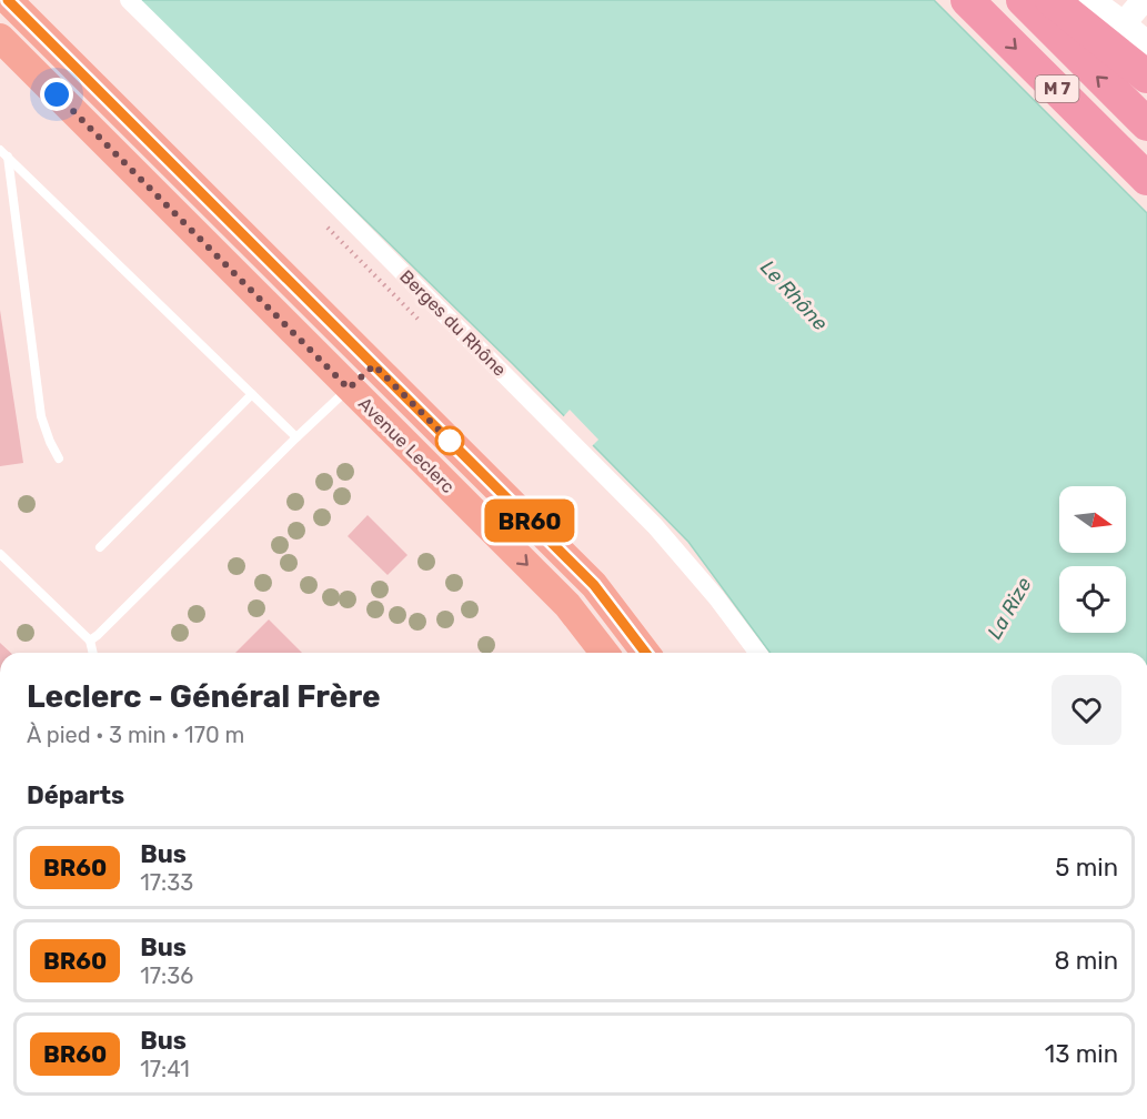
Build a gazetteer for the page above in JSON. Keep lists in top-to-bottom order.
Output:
{
  "streets": {
    "highway": ["M 7"],
    "main road": ["Avenue Leclerc"],
    "street": ["Berges du Rhône"]
  },
  "water": ["Le Rhône", "La Rize"],
  "lines": ["bus line BR60"],
  "north": "right",
  "page": {
    "on_map": "BR60",
    "heading": [
      ["Leclerc - Général Frère", "À pied · 3 min · 170 m"],
      "Départs"
    ],
    "list": [
      {
        "mark": "BR60",
        "name": "Bus",
        "note": "17:33",
        "value": "5 min"
      },
      {
        "mark": "BR60",
        "name": "Bus",
        "note": "17:36",
        "value": "8 min"
      },
      {
        "mark": "BR60",
        "name": "Bus",
        "note": "17:41",
        "value": "13 min"
      }
    ]
  }
}
